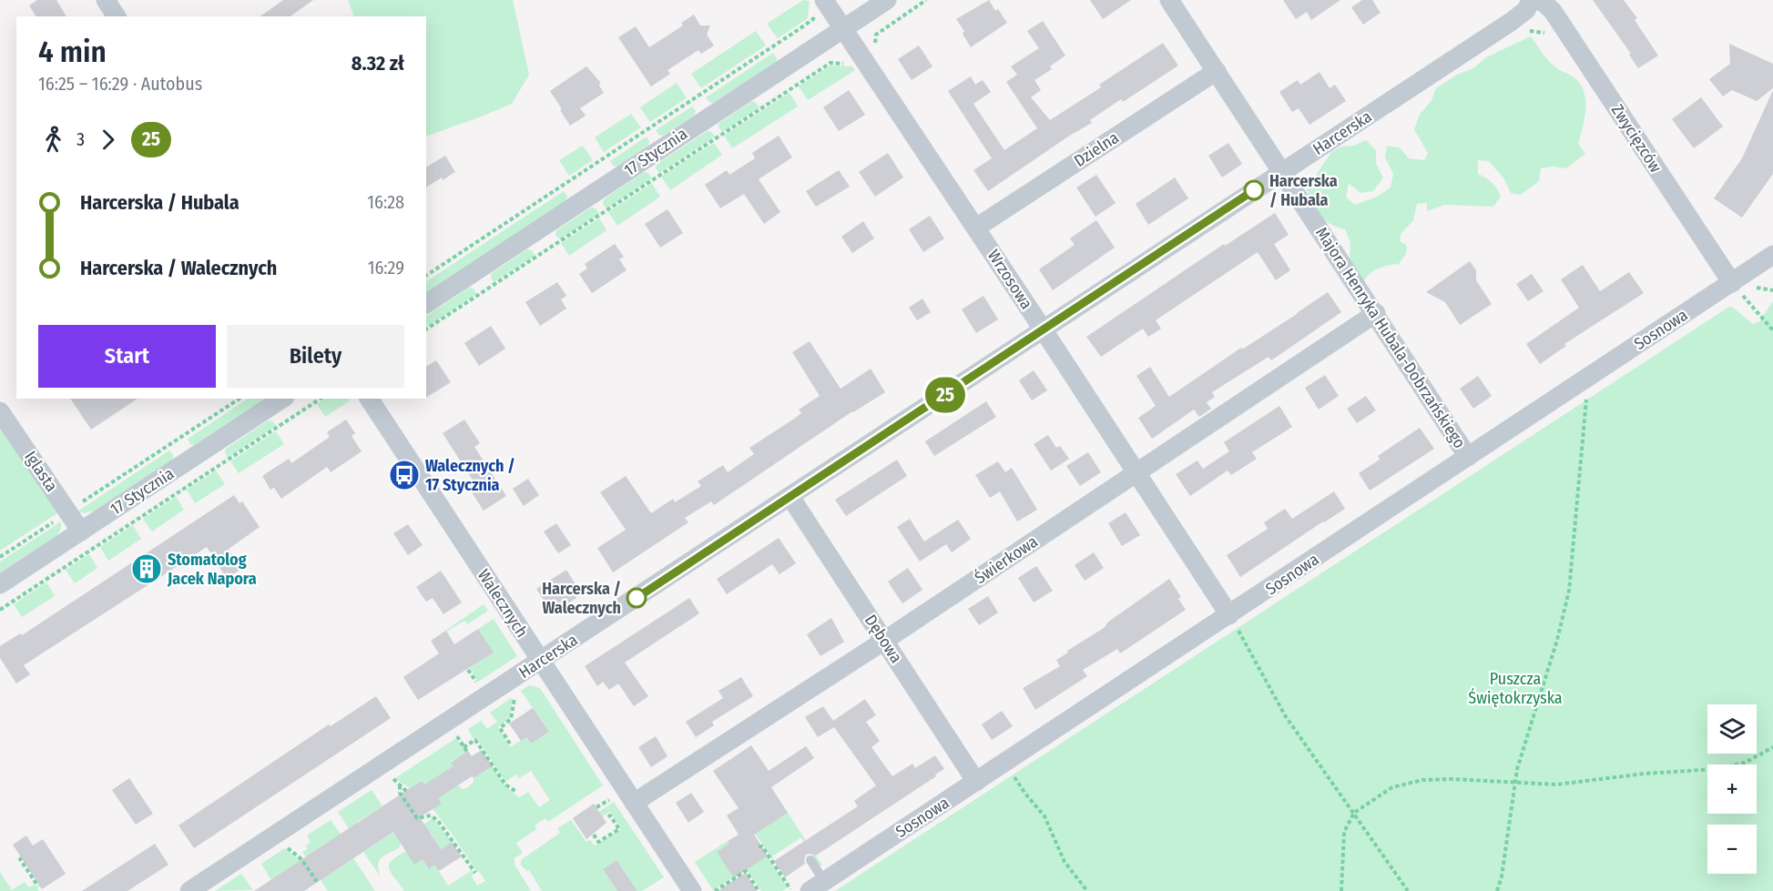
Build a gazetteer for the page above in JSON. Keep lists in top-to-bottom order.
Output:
{
  "streets": {
    "street": [
      "Harcerska",
      "Zwycięzców",
      "Dzielna",
      "17 Stycznia",
      "Wrzosowa",
      "Sosnowa",
      "Majora Henryka Hubala-Dobrzańskiego",
      "Iglasta",
      "Świerkowa",
      "Walecznych",
      "Dębowa"
    ]
  },
  "crossings": [
    ["Harcerska", "Wrzosowa"],
    ["Harcerska", "Majora Henryka Hubala-Dobrzańskiego"],
    ["Harcerska", "Walecznych"],
    ["Harcerska", "Dębowa"],
    ["Zwycięzców", "Sosnowa"],
    ["Dzielna", "Wrzosowa"],
    ["Dzielna", "Majora Henryka Hubala-Dobrzańskiego"],
    ["17 Stycznia", "Wrzosowa"],
    ["17 Stycznia", "Iglasta"],
    ["Wrzosowa", "Sosnowa"],
    ["Wrzosowa", "Świerkowa"],
    ["Sosnowa", "Majora Henryka Hubala-Dobrzańskiego"],
    ["Sosnowa", "Dębowa"],
    ["Majora Henryka Hubala-Dobrzańskiego", "Świerkowa"],
    ["Świerkowa", "Walecznych"],
    ["Świerkowa", "Dębowa"]
  ],
  "parks": ["Puszcza Świętokrzyska"],
  "places": {
    "other": ["Harcerska / Hubala", "Harcerska / Walecznych"],
    "bus stop": ["Walecznych / 17 Stycznia"],
    "building": ["Stomatolog Jacek Napora"]
  },
  "lines": ["bus line 25"],
  "page": {
    "on_map": "25",
    "heading": ["4 min", "16:25 – 16:29 · Autobus", "8.32 zł"],
    "legs": ["3", "25"],
    "list": [
      {
        "name": "Harcerska / Hubala",
        "value": "16:28"
      },
      {
        "name": "Harcerska / Walecznych",
        "value": "16:29"
      }
    ],
    "buttons": ["Start", "Bilety"],
    "map_buttons": ["+", "−"]
  }
}
